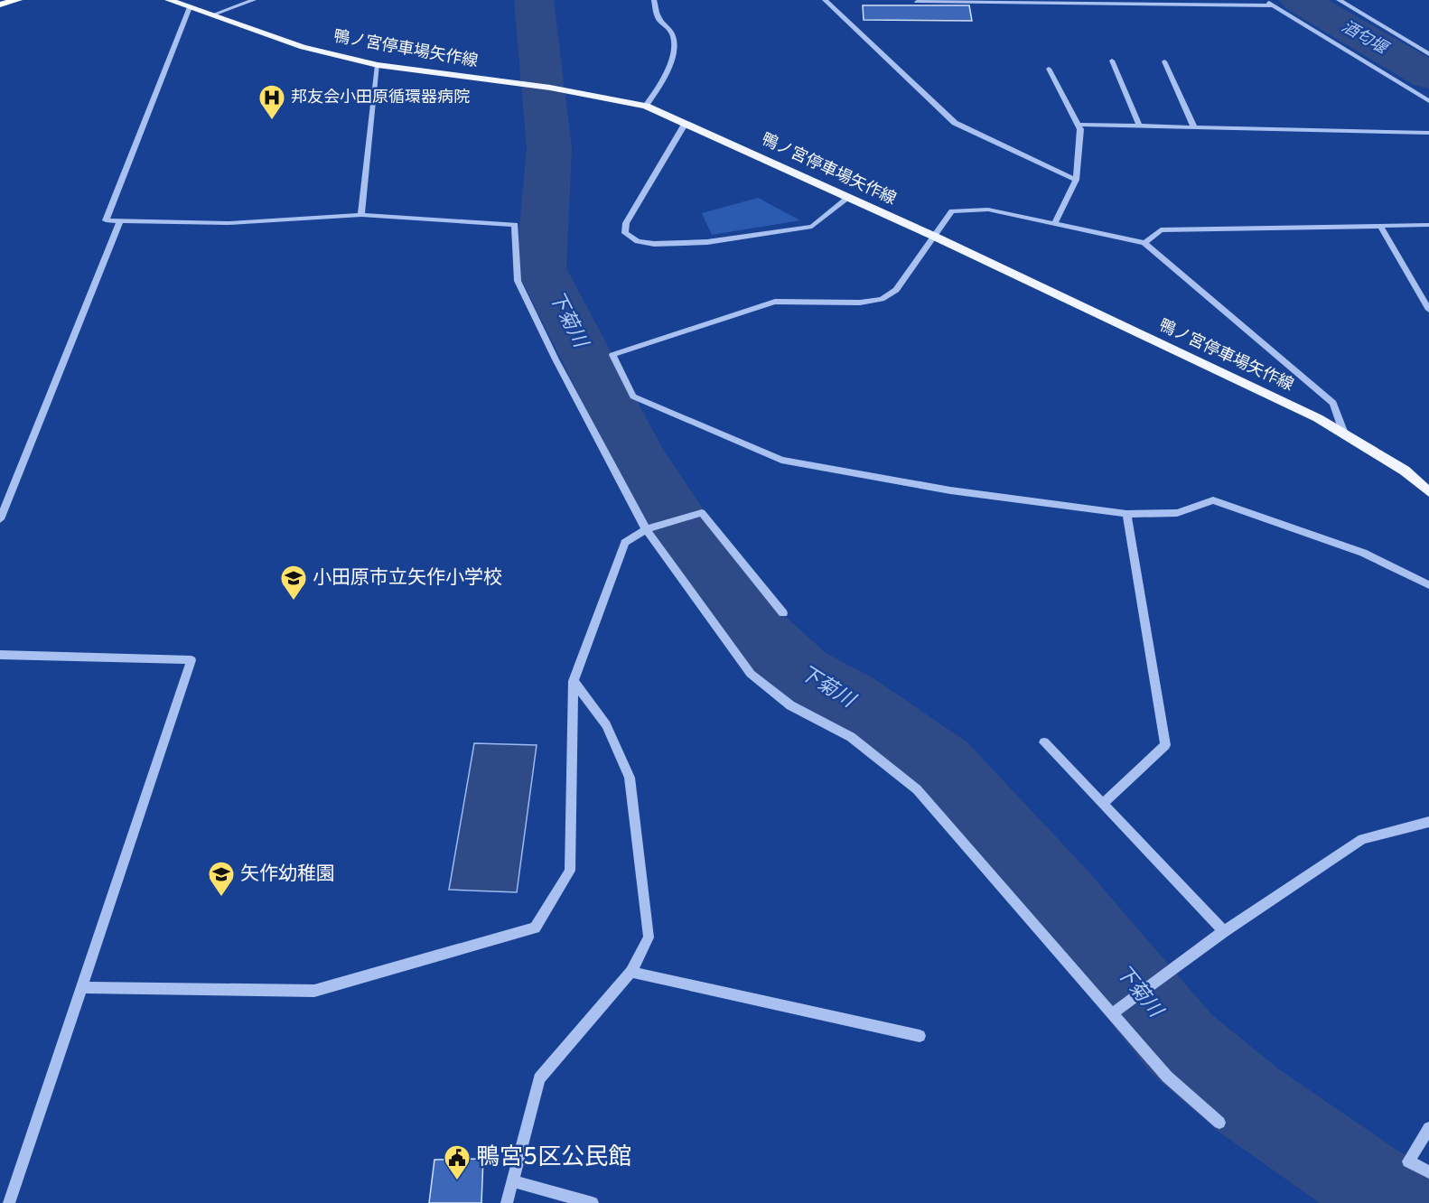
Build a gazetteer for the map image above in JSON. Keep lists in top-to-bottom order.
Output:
{
  "streets": {
    "main road": ["鴨ノ宮停車場矢作線"]
  },
  "water": ["酒匂堰", "下菊川"],
  "places": {
    "hospital": ["邦友会小田原循環器病院"],
    "school or university": ["小田原市立矢作小学校", "矢作幼稚園"],
    "public building": ["鴨宮5区公民館"]
  }
}
